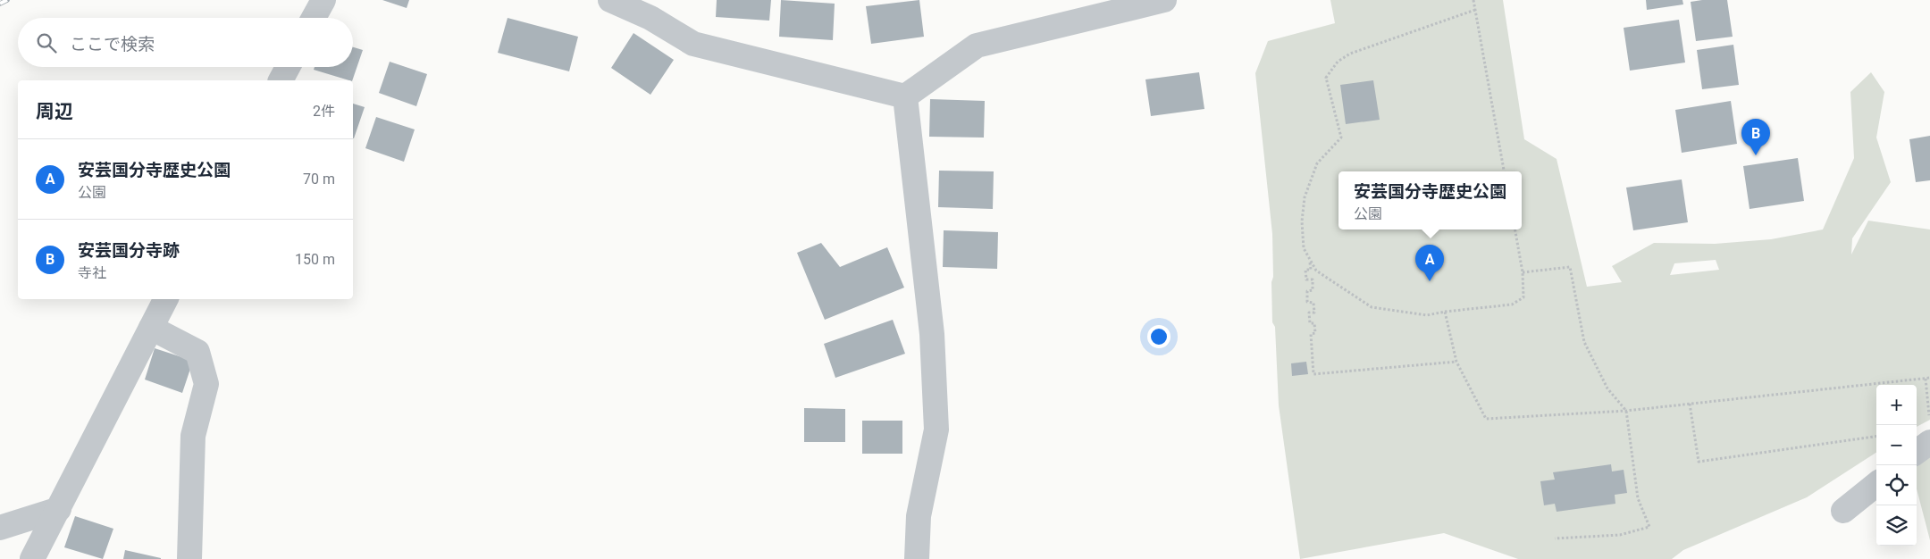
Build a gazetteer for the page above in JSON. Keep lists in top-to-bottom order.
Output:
{
  "page": {
    "search": "ここで検索",
    "heading": ["周辺", "2件"],
    "pins": ["B", "A"],
    "list": [
      {
        "mark": "A",
        "name": "安芸国分寺歴史公園",
        "note": "公園",
        "value": "70 m"
      },
      {
        "mark": "B",
        "name": "安芸国分寺跡",
        "note": "寺社",
        "value": "150 m"
      }
    ],
    "popup": ["安芸国分寺歴史公園", "公園"],
    "map_buttons": ["+", "−"]
  }
}
